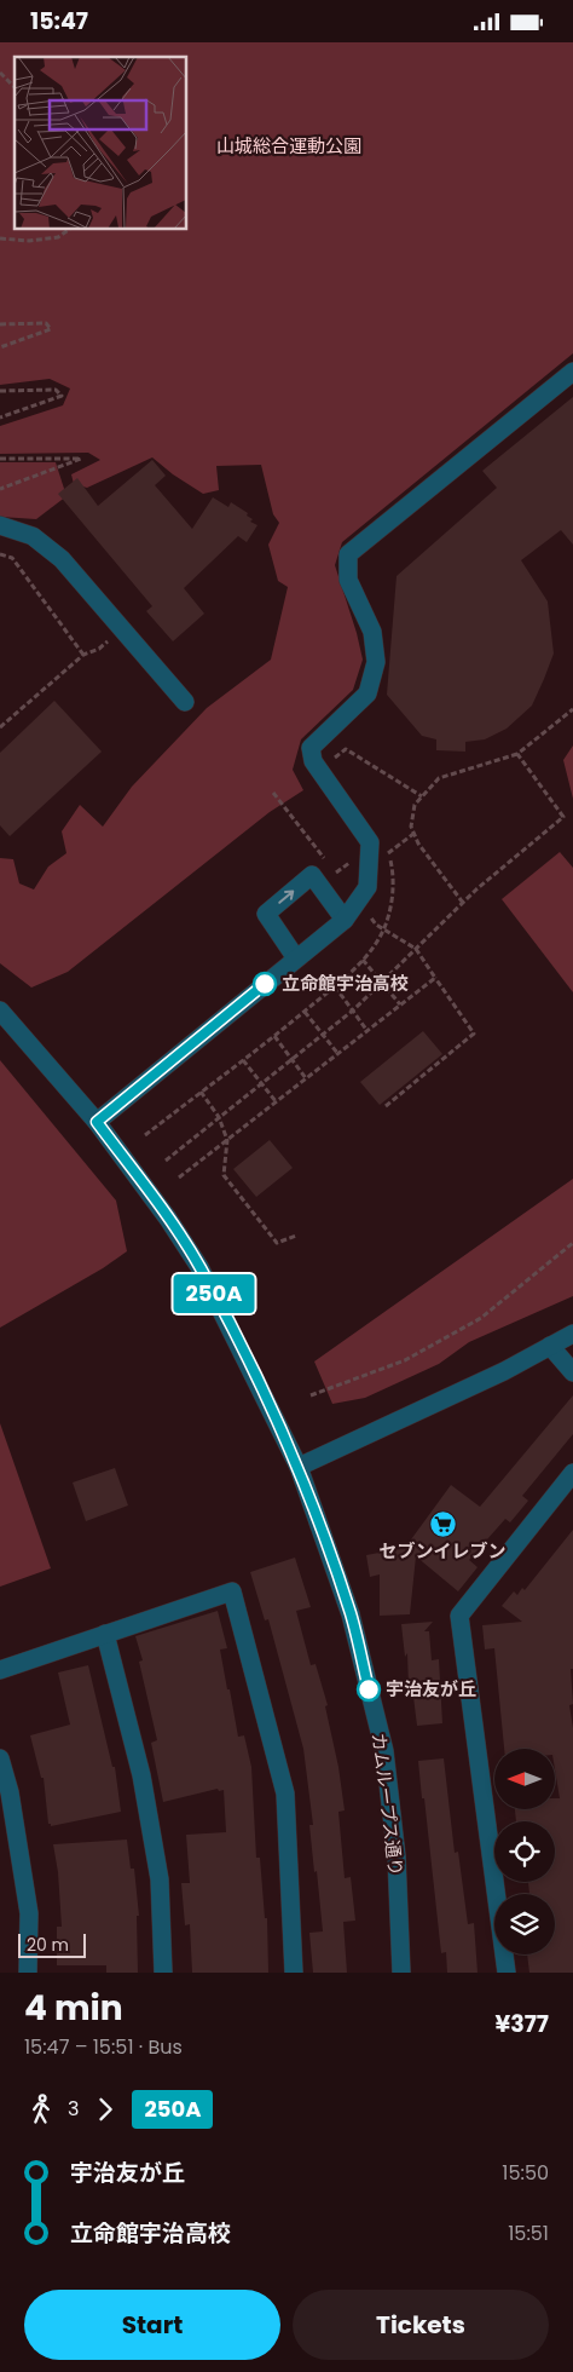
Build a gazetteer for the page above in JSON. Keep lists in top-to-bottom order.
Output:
{
  "streets": {
    "street": ["カムループス通り"]
  },
  "parks": ["山城総合運動公園"],
  "places": {
    "other": ["立命館宇治高校", "宇治友が丘"],
    "supermarket": ["セブンイレブン"]
  },
  "lines": ["bus line 250A"],
  "scale_bar": "20 m",
  "north": "left",
  "page": {
    "status": "15:47",
    "on_map": "250A",
    "scale": "20 m",
    "heading": ["4 min", "15:47 – 15:51 · Bus", "¥377"],
    "legs": ["3", "250A"],
    "list": [
      {
        "name": "宇治友が丘",
        "value": "15:50"
      },
      {
        "name": "立命館宇治高校",
        "value": "15:51"
      }
    ],
    "buttons": ["Start", "Tickets"]
  }
}
